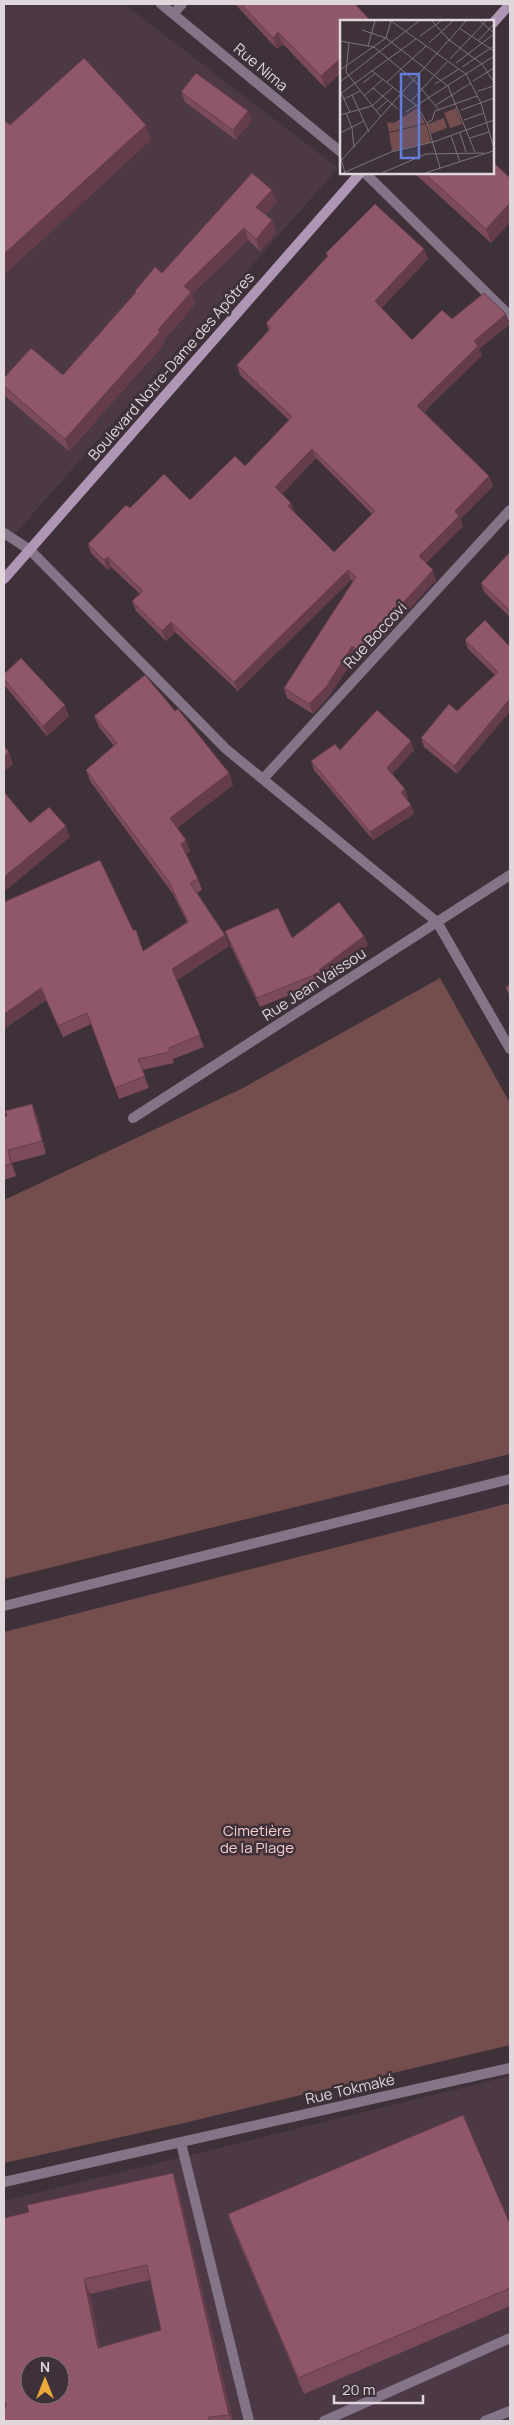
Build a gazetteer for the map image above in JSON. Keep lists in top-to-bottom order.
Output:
{
  "streets": {
    "street": [
      "Rue Nima",
      "Boulevard Notre-Dame des Apôtres",
      "Rue Boccovi",
      "Rue Jean Vaissou",
      "Rue Tokmaké"
    ]
  },
  "parks": ["Cimetière de la Plage"],
  "scale_bar": "20 m",
  "north": "top"
}
